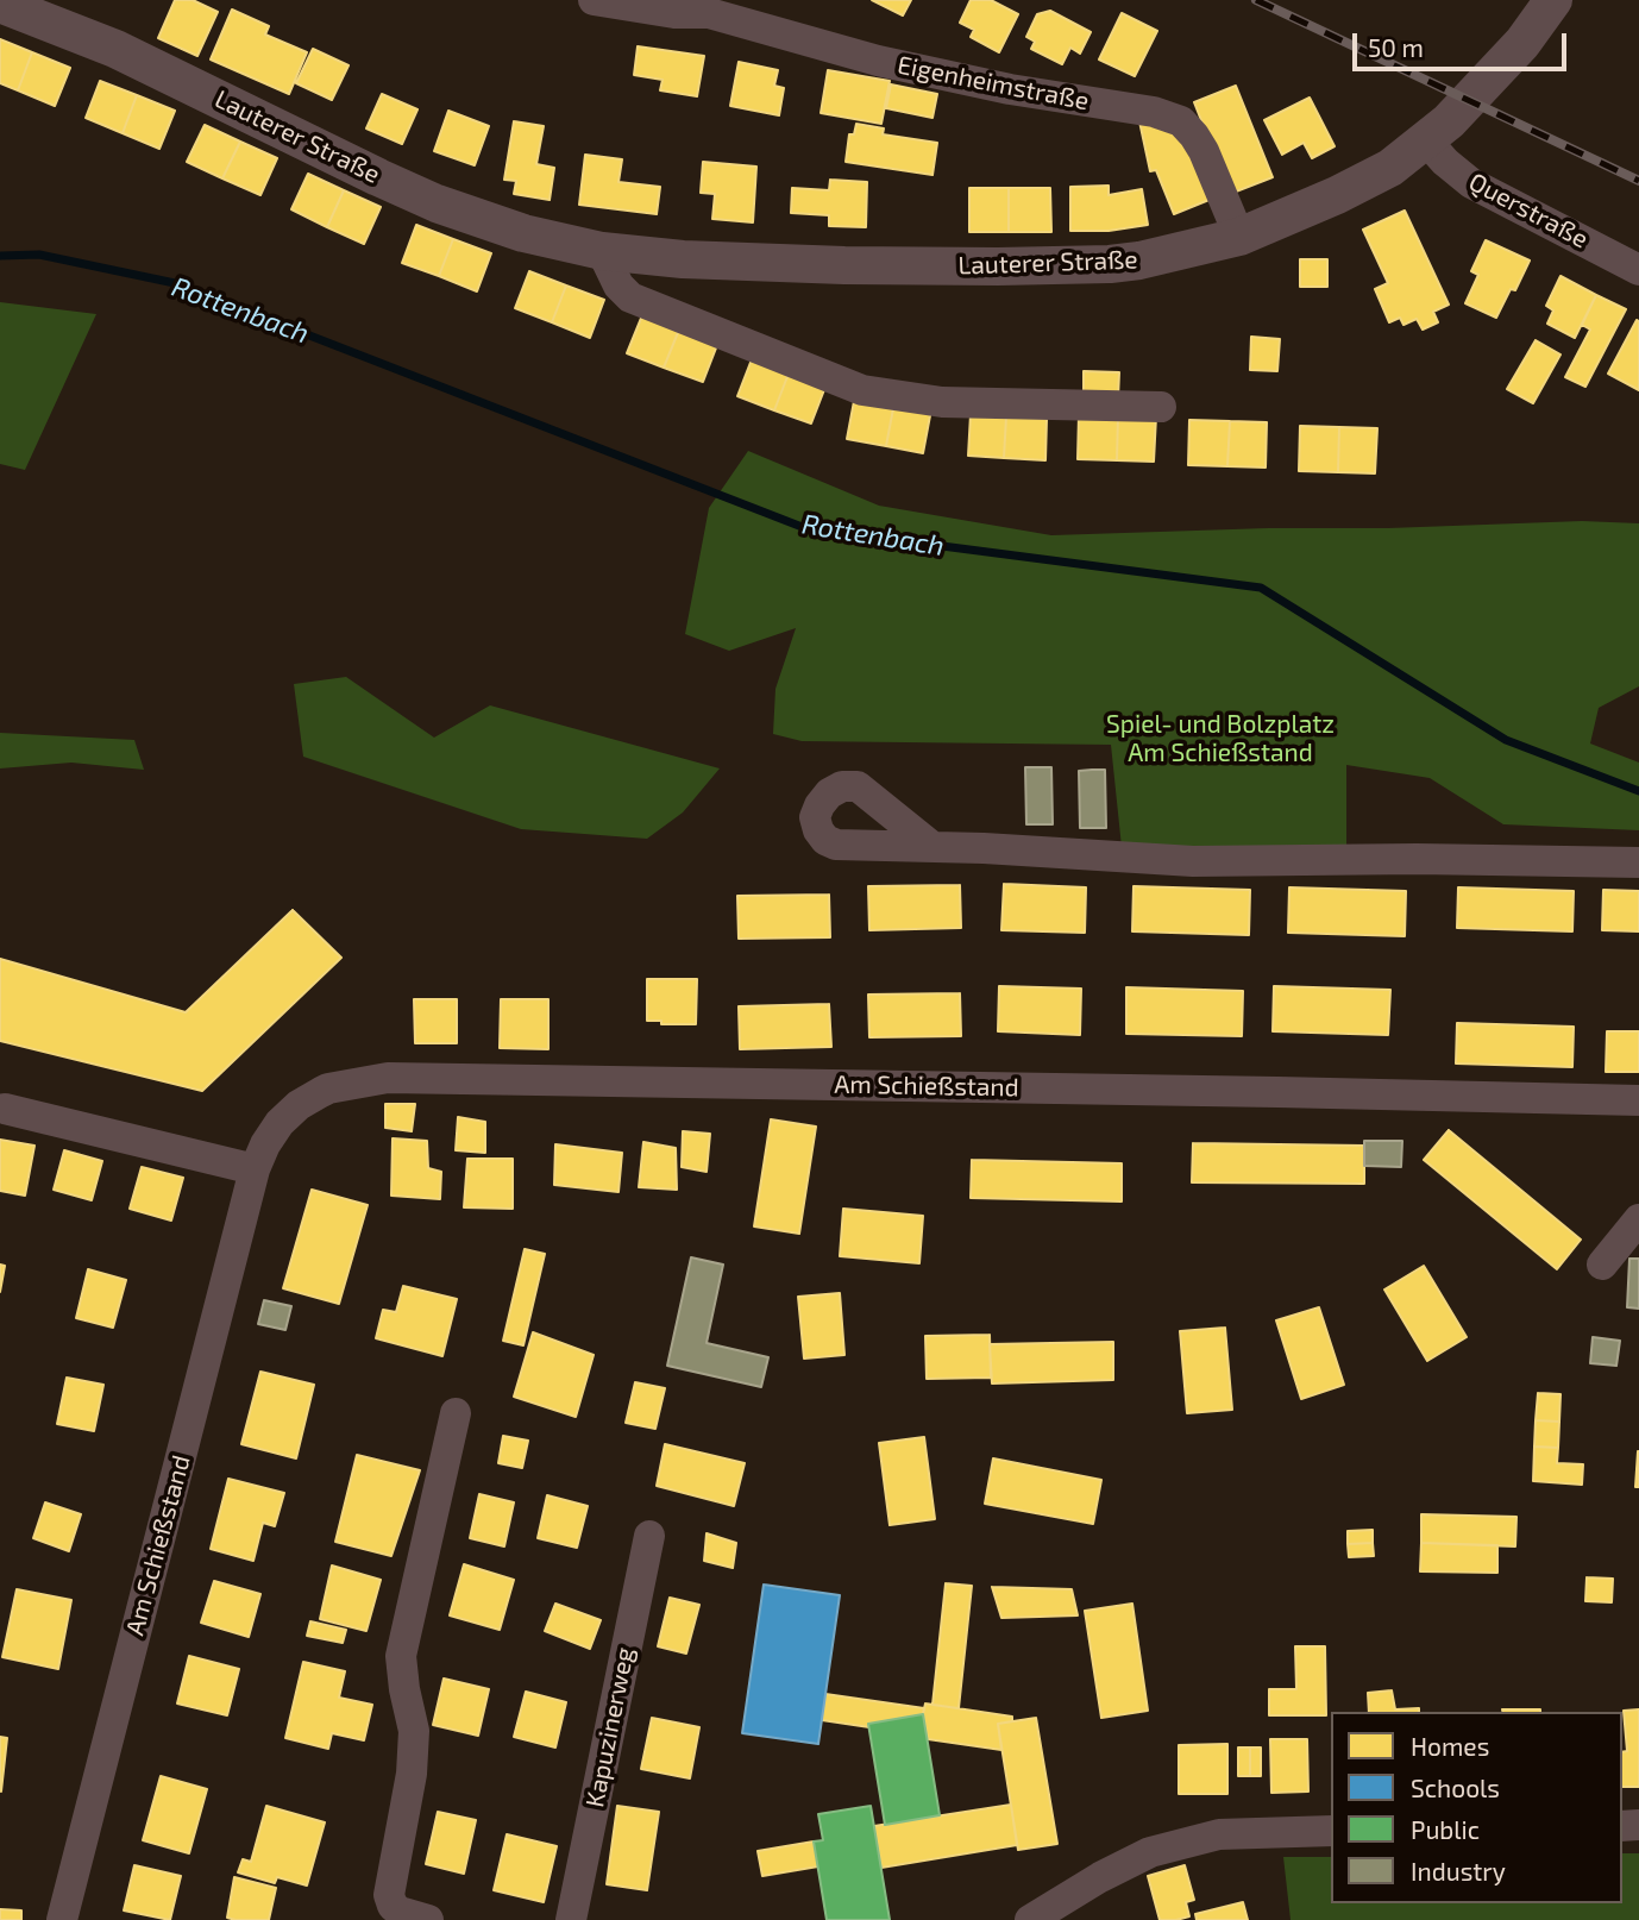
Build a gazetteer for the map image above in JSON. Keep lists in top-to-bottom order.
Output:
{
  "streets": {
    "street": [
      "Eigenheimstraße",
      "Lauterer Straße",
      "Querstraße",
      "Am Schießstand",
      "Kapuzinerweg"
    ]
  },
  "crossings": [
    ["Eigenheimstraße", "Lauterer Straße"],
    ["Lauterer Straße", "Querstraße"]
  ],
  "water": ["Rottenbach"],
  "parks": ["Spiel- und Bolzplatz Am Schießstand"],
  "legend": [
    "Homes",
    "Schools",
    "Public",
    "Industry"
  ],
  "scale_bar": "50 m"
}
